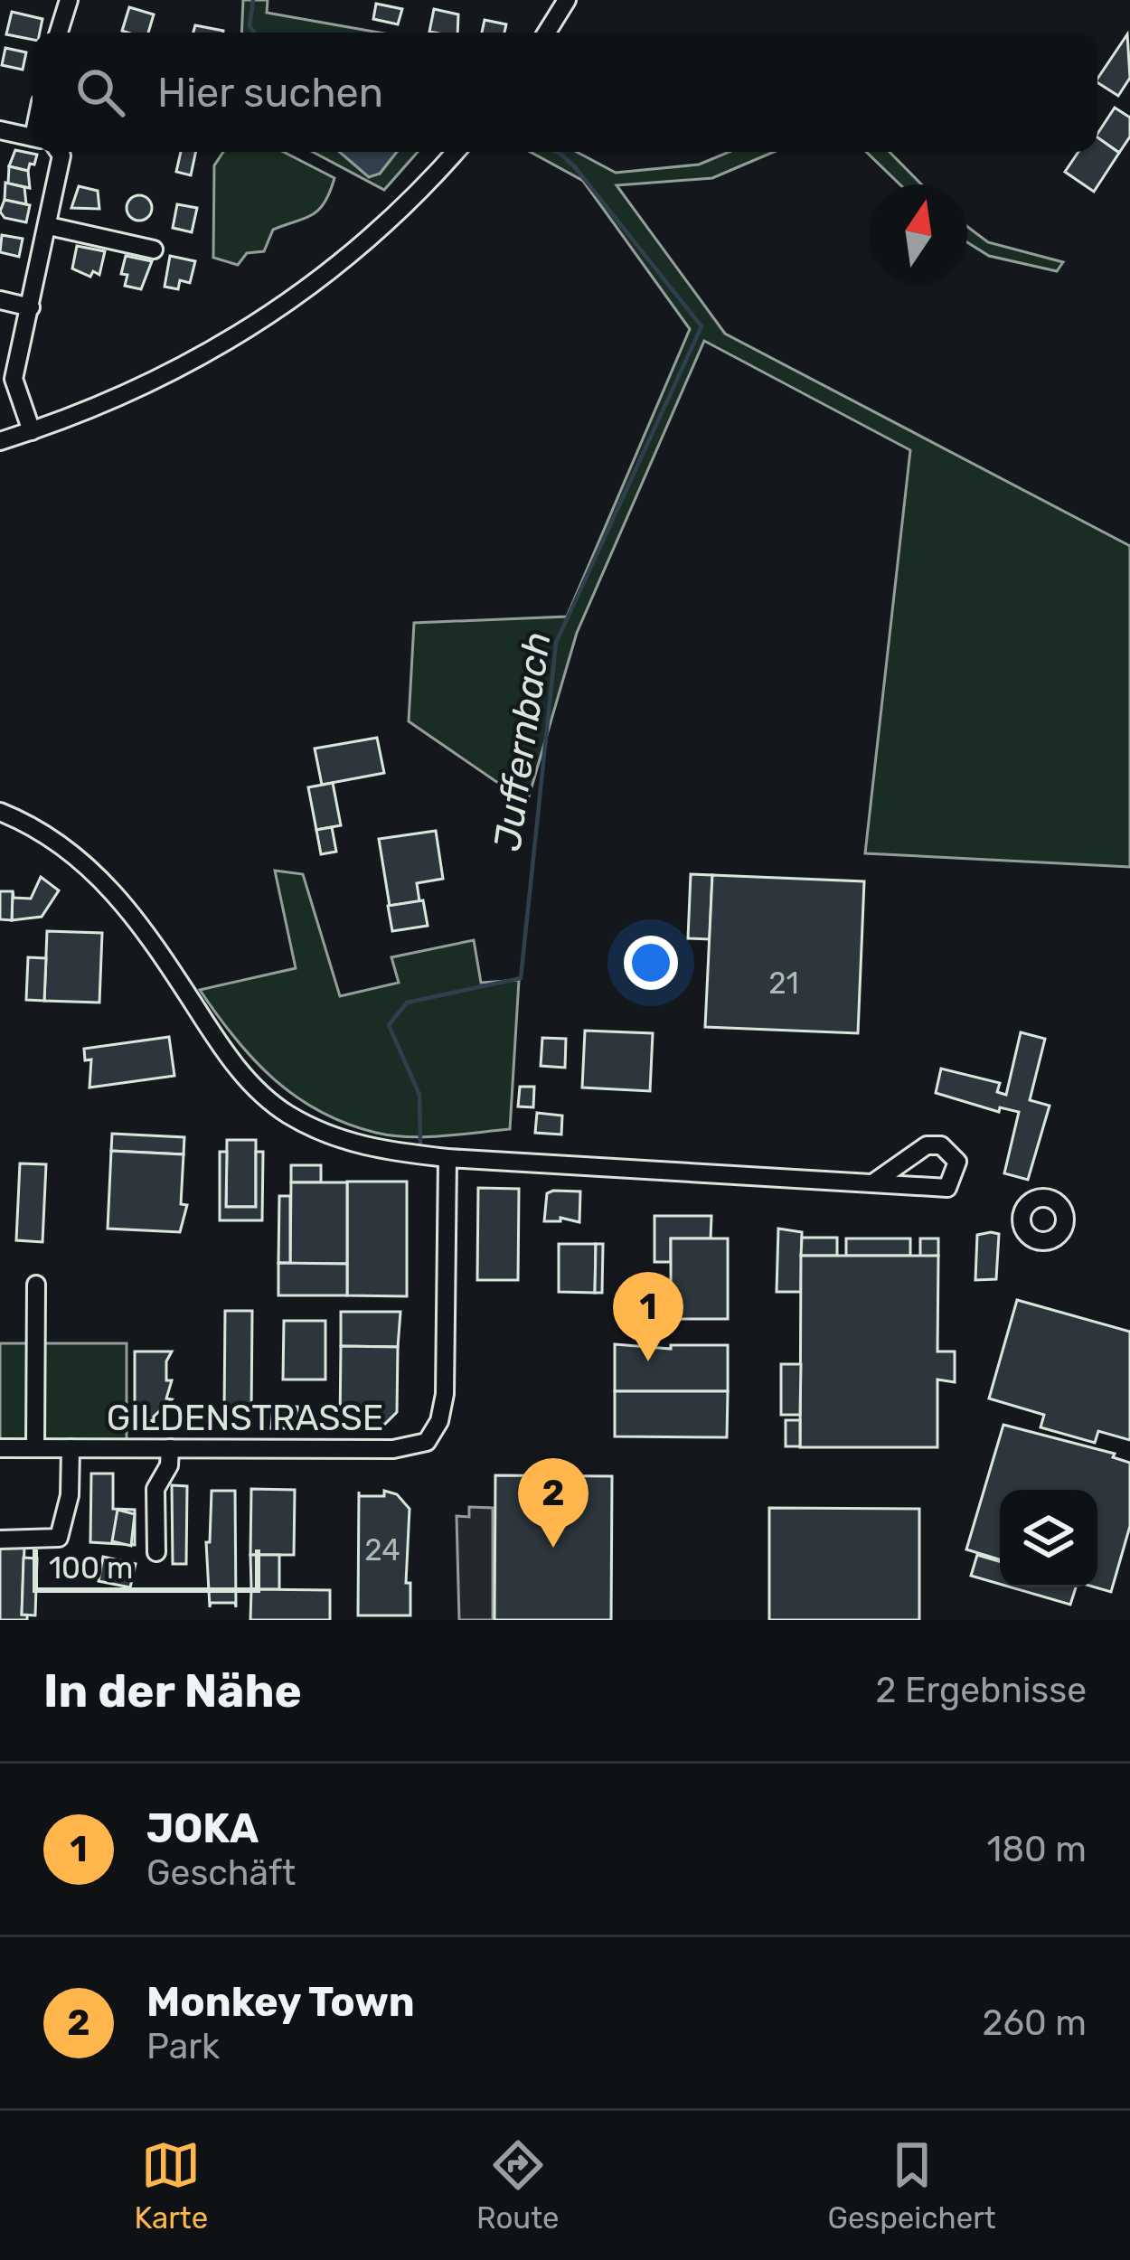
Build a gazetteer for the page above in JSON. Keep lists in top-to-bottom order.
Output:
{
  "streets": {
    "street": ["GILDENSTRASSE"]
  },
  "water": ["Juffernbach"],
  "house_numbers": ["21", "24"],
  "scale_bar": "100 m",
  "north": "top",
  "page": {
    "search": "Hier suchen",
    "pins": ["1", "2"],
    "scale": "100 m",
    "heading": ["In der Nähe", "2 Ergebnisse"],
    "list": [
      {
        "mark": "1",
        "name": "JOKA",
        "note": "Geschäft",
        "value": "180 m"
      },
      {
        "mark": "2",
        "name": "Monkey Town",
        "note": "Park",
        "value": "260 m"
      }
    ],
    "nav": ["Karte", "Route", "Gespeichert"]
  }
}
